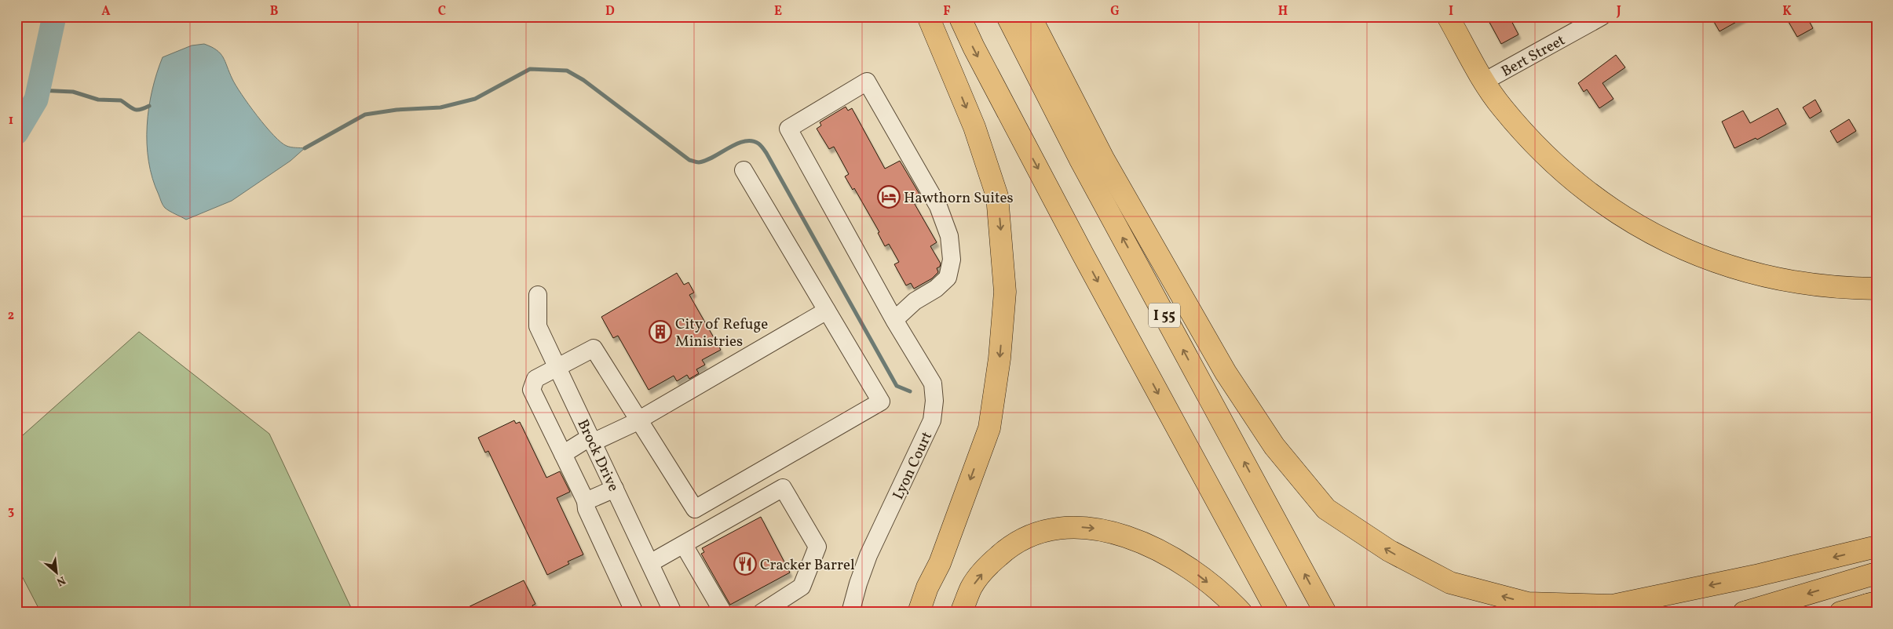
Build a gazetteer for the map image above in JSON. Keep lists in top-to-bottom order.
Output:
{
  "streets": {
    "main road": ["I 55"],
    "street": ["Bert Street", "Brock Drive", "Lyon Court"]
  },
  "places": {
    "hotel": ["Hawthorn Suites"],
    "building": ["City of Refuge Ministries"],
    "restaurant": ["Cracker Barrel"]
  },
  "north": "bottom right",
  "grid": {
    "columns": [
      "A",
      "B",
      "C",
      "D",
      "E",
      "F",
      "G",
      "H",
      "I",
      "J",
      "K"
    ],
    "rows": ["1", "2", "3"]
  }
}
